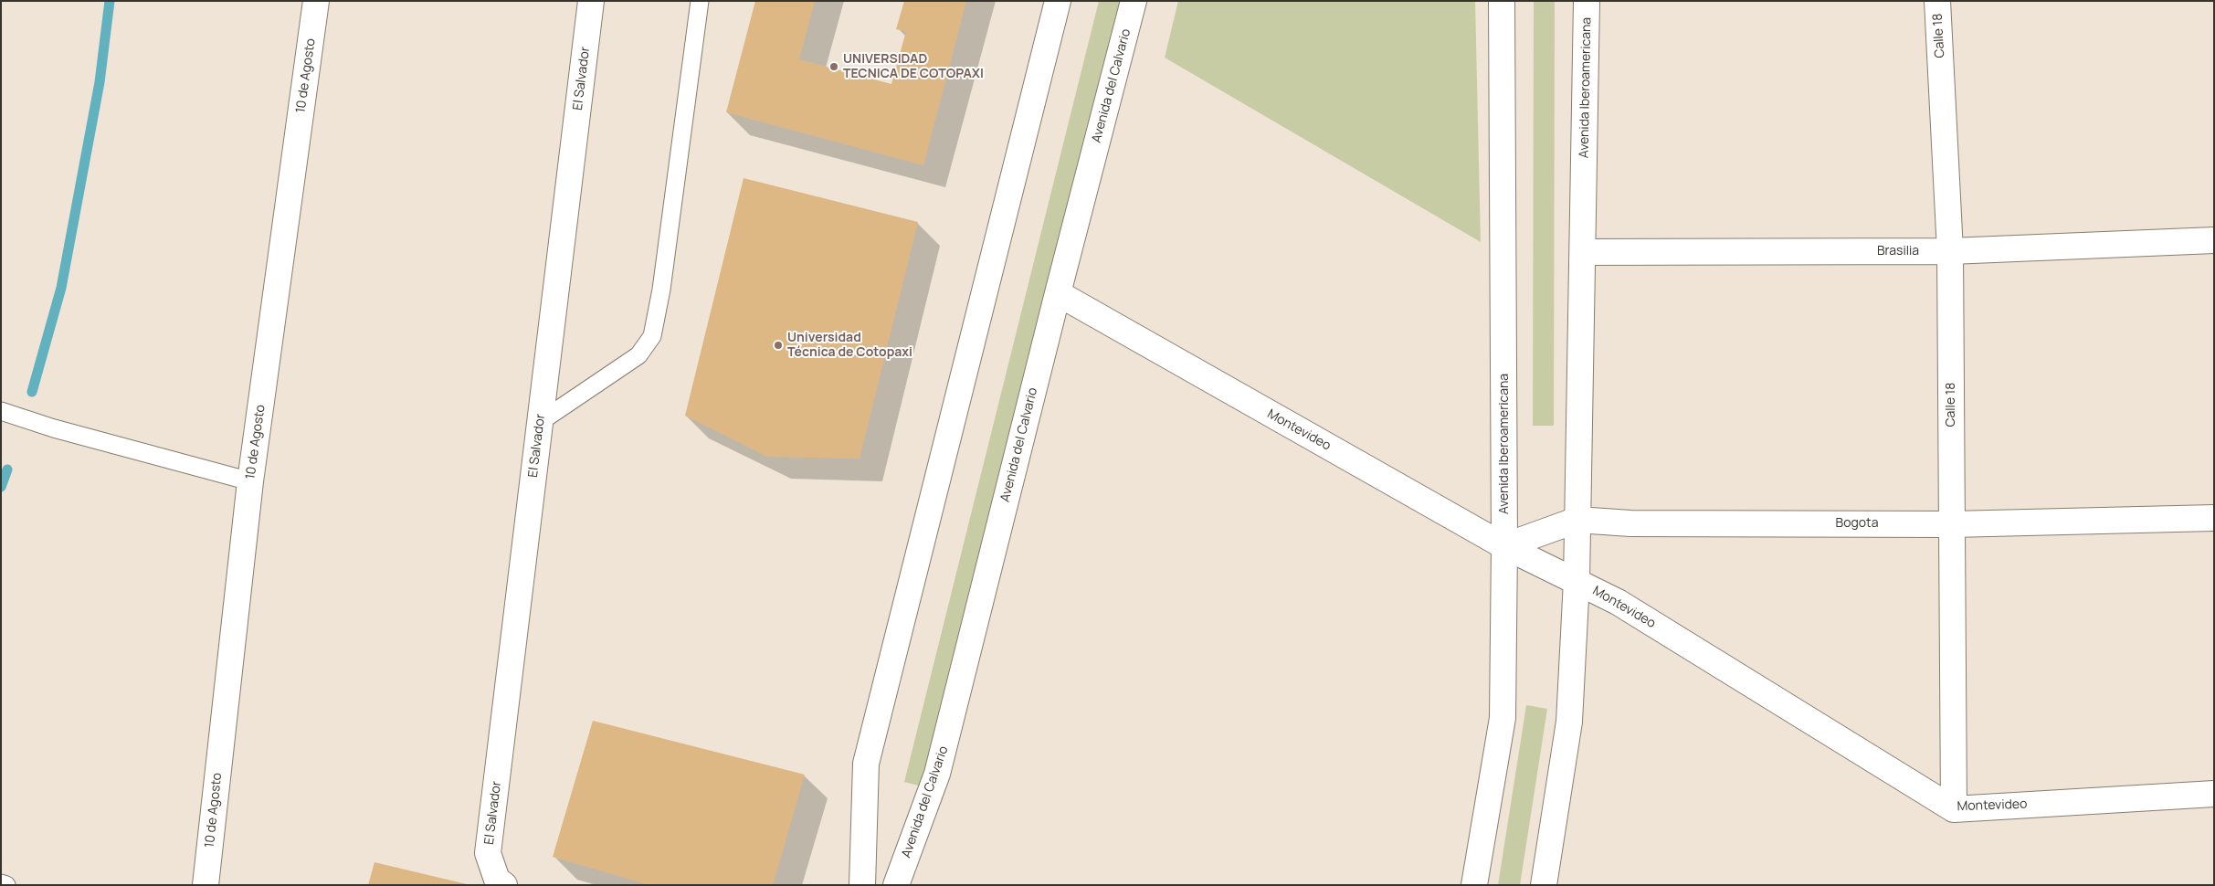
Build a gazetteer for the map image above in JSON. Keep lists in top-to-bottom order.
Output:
{
  "streets": {
    "street": [
      "Calle 18",
      "10 de Agosto",
      "El Salvador",
      "Avenida del Calvario",
      "Avenida Iberoamericana",
      "Brasilia",
      "Montevideo",
      "Bogota"
    ]
  },
  "crossings": [
    ["Calle 18", "Brasilia"],
    ["Calle 18", "Montevideo"],
    ["Calle 18", "Bogota"],
    ["Avenida del Calvario", "Montevideo"],
    ["Avenida Iberoamericana", "Brasilia"],
    ["Avenida Iberoamericana", "Montevideo"],
    ["Avenida Iberoamericana", "Bogota"],
    ["Montevideo", "Bogota"]
  ],
  "places": ["UNIVERSIDAD TECNICA DE COTOPAXI", "Universidad Técnica de Cotopaxi"]
}
